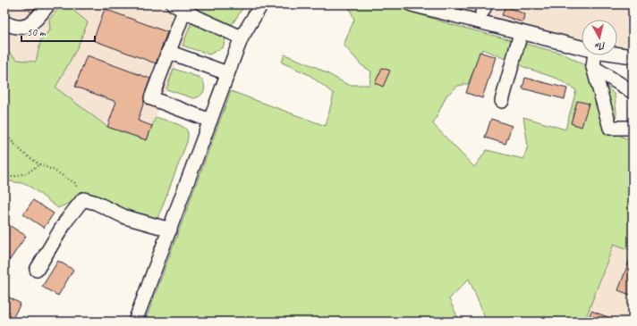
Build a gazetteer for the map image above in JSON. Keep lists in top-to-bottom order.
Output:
{
  "scale_bar": "50 m",
  "north": "bottom"
}
